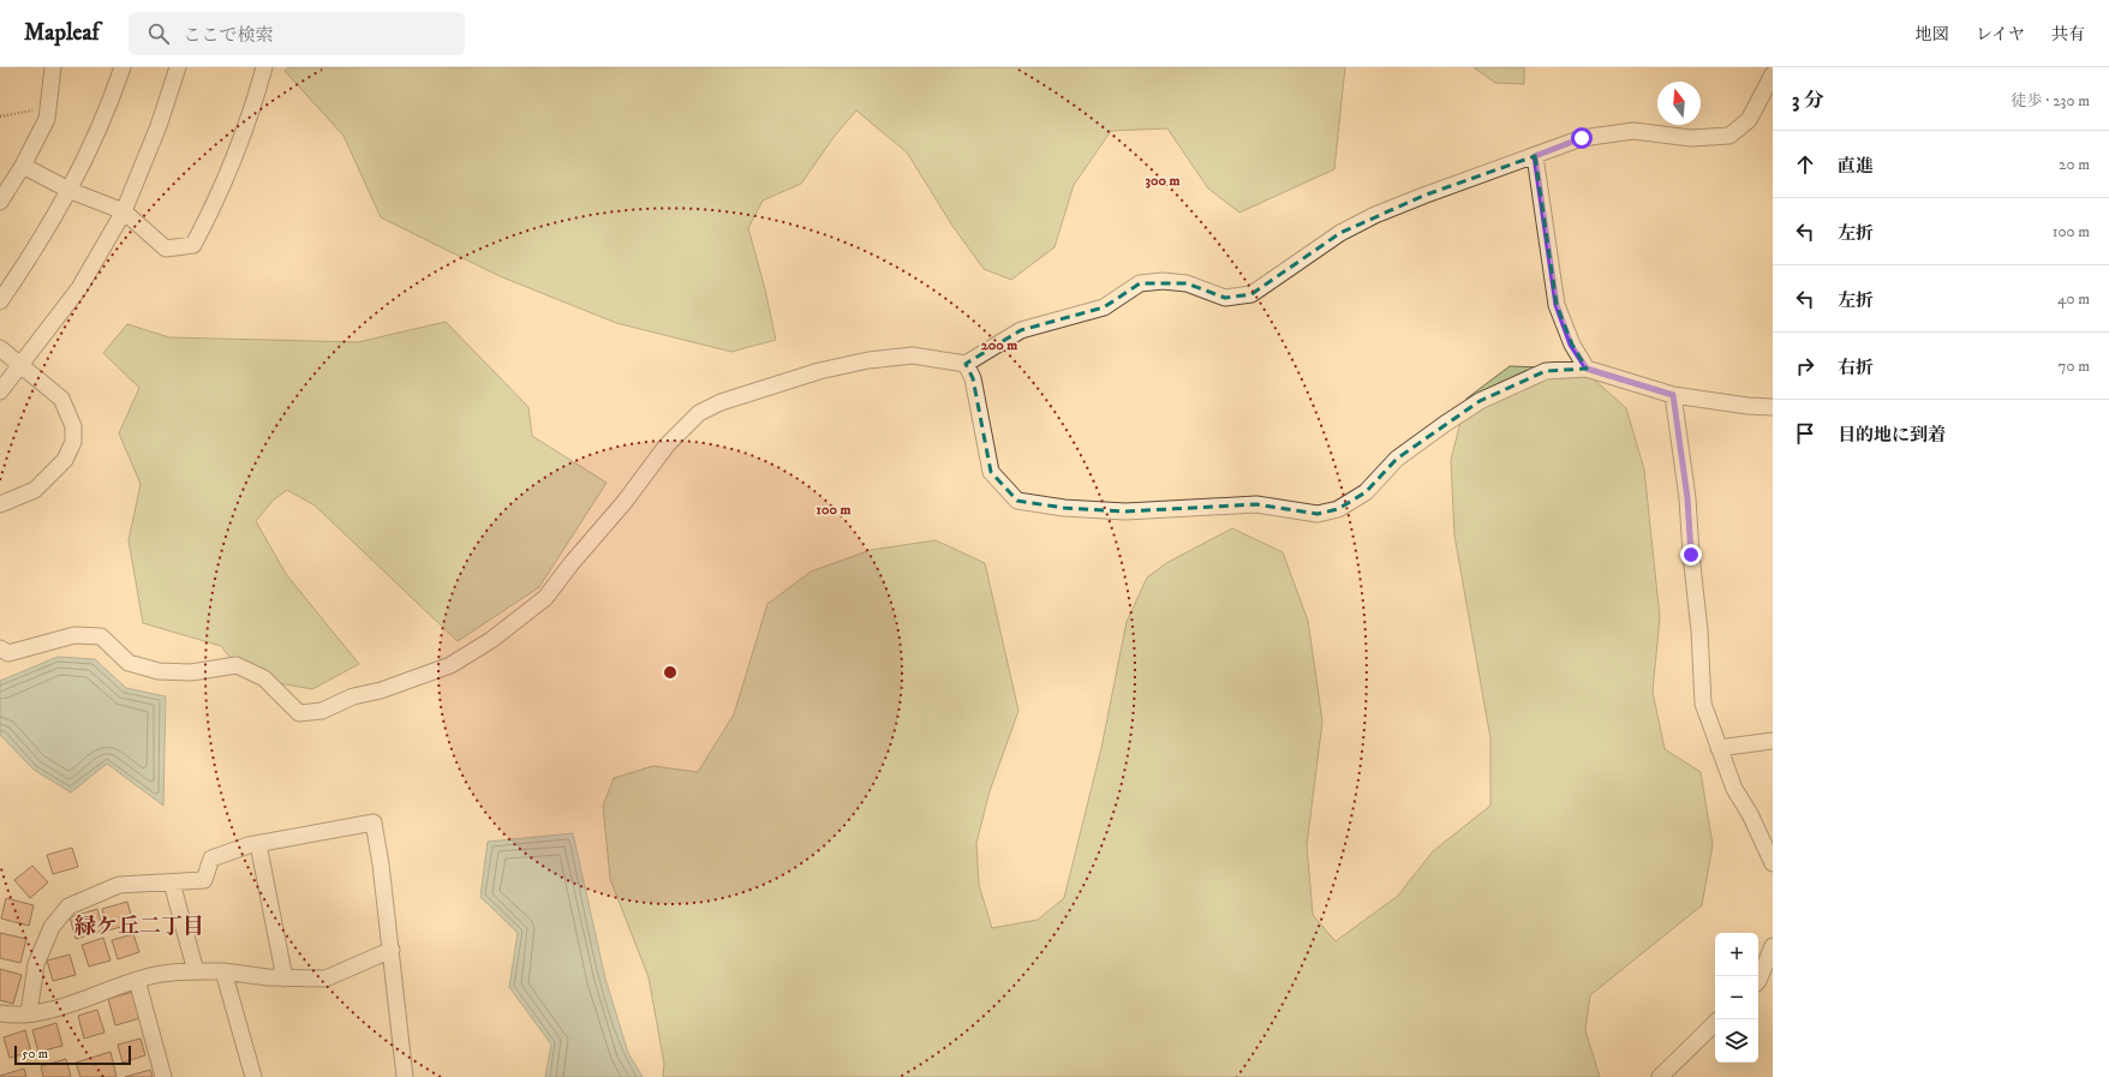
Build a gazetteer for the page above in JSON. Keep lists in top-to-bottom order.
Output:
{
  "districts": ["緑ケ丘二丁目"],
  "scale_bar": "50 m",
  "north": "top",
  "page": {
    "header": "Mapleaf",
    "search": "ここで検索",
    "nav": ["地図", "レイヤ", "共有"],
    "heading": ["3 分", "徒歩 · 230 m"],
    "list": [
      ["直進", "20 m"],
      ["左折", "100 m"],
      ["左折", "40 m"],
      ["右折", "70 m"],
      "目的地に到着"
    ],
    "map_buttons": ["+", "−"],
    "scale": "50 m"
  },
  "rings": ["300 m", "200 m", "100 m"]
}
